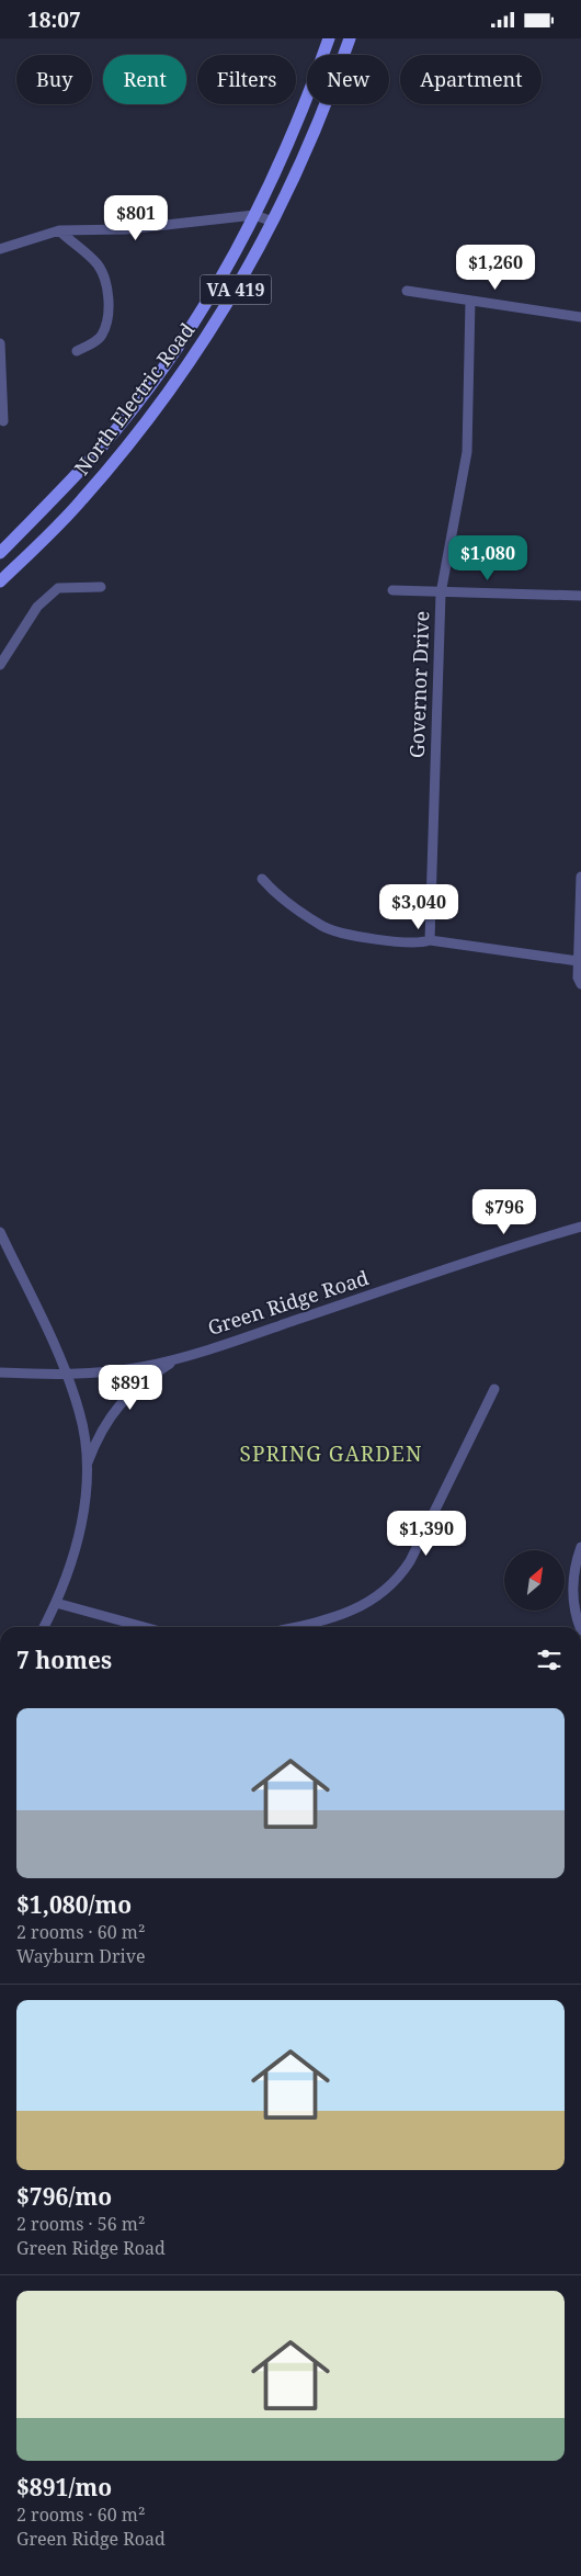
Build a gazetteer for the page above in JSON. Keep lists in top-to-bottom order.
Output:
{
  "streets": {
    "main road": ["VA 419", "North Electric Road"],
    "street": ["Governor Drive", "Green Ridge Road"]
  },
  "districts": ["SPRING GARDEN"],
  "north": "top right",
  "page": {
    "status": "18:07",
    "chip": [
      "Buy",
      "Rent",
      "Filters",
      "New",
      "Apartment"
    ],
    "price": [
      "$801",
      "$1,260",
      "$1,080",
      "$3,040",
      "$796",
      "$891",
      "$1,390"
    ],
    "heading": "7 homes",
    "list": [
      {
        "name": "$1,080/mo",
        "note": "2 rooms · 60 m² · Wayburn Drive"
      },
      {
        "name": "$796/mo",
        "note": "2 rooms · 56 m² · Green Ridge Road"
      },
      {
        "name": "$891/mo",
        "note": "2 rooms · 60 m² · Green Ridge Road"
      }
    ]
  }
}
